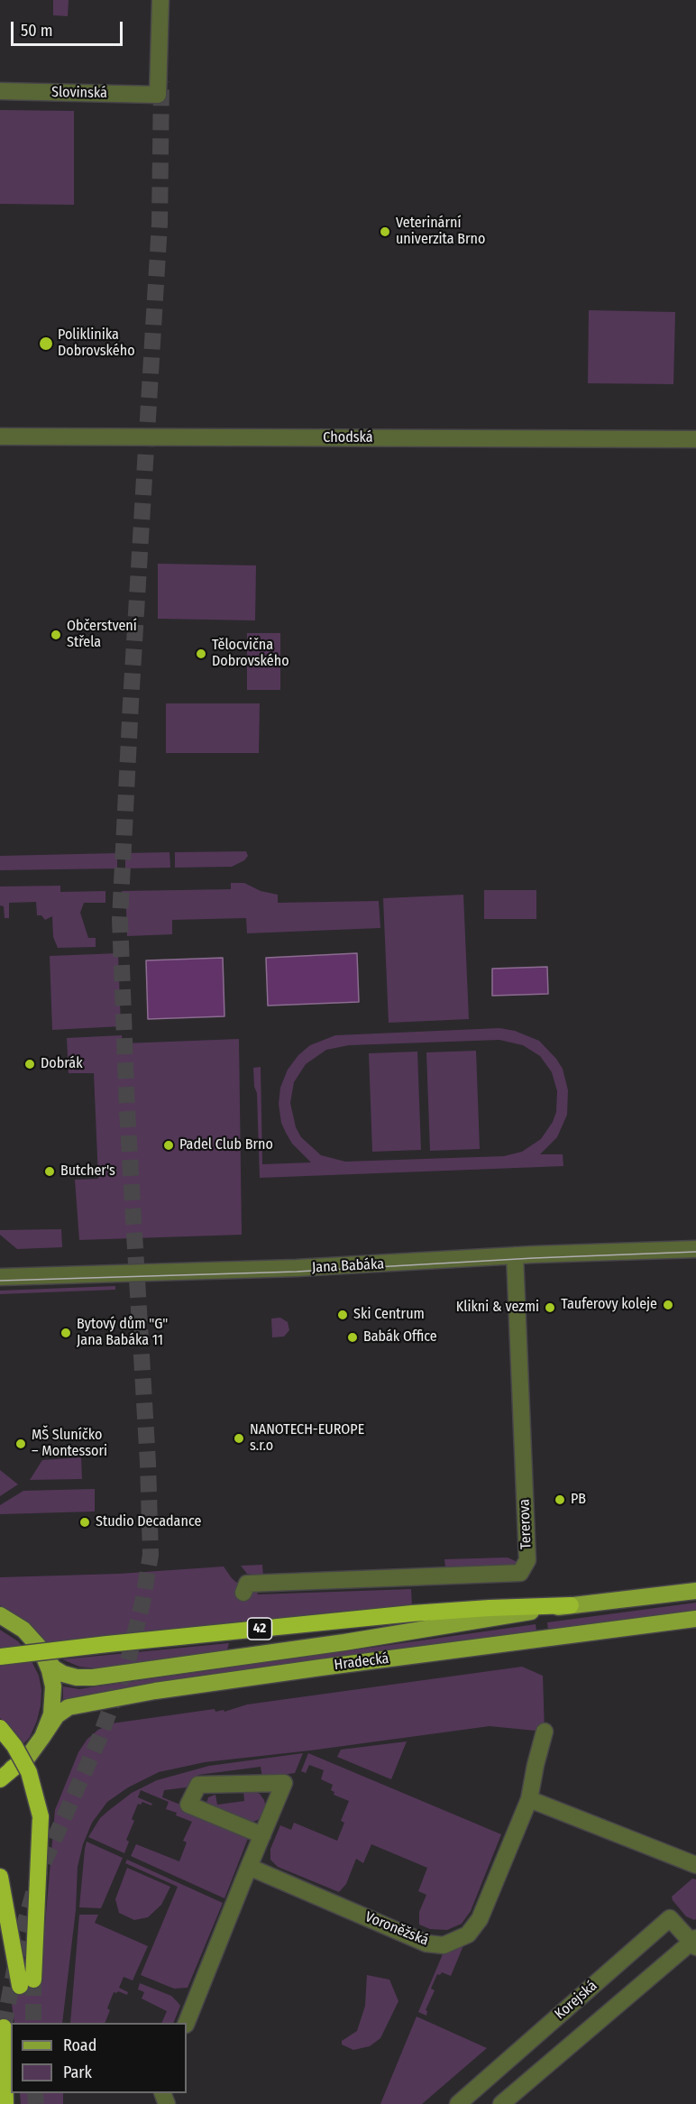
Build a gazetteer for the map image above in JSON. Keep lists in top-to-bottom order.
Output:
{
  "streets": {
    "highway": ["42"],
    "main road": ["Hradecká"],
    "street": [
      "Slovinská",
      "Chodská",
      "Jana Babáka",
      "Tererova",
      "Voroněžská",
      "Korejská"
    ]
  },
  "crossings": [
    ["Jana Babáka", "Tererova"],
    ["42", "Hradecká"]
  ],
  "places": [
    "Veterinární univerzita Brno",
    "Poliklinika Dobrovského",
    "Občerstvení Střela",
    "Tělocvična Dobrovského",
    "Dobrák",
    "Padel Club Brno",
    "Butcher's",
    "Tauferovy koleje",
    "Klikni & vezmi",
    "Ski Centrum",
    "Bytový dům \"G\" Jana Babáka 11",
    "Babák Office",
    "NANOTECH-EUROPE s.r.o",
    "MŠ Sluníčko – Montessori",
    "PB",
    "Studio Decadance"
  ],
  "legend": ["Road", "Park"],
  "scale_bar": "50 m"
}
